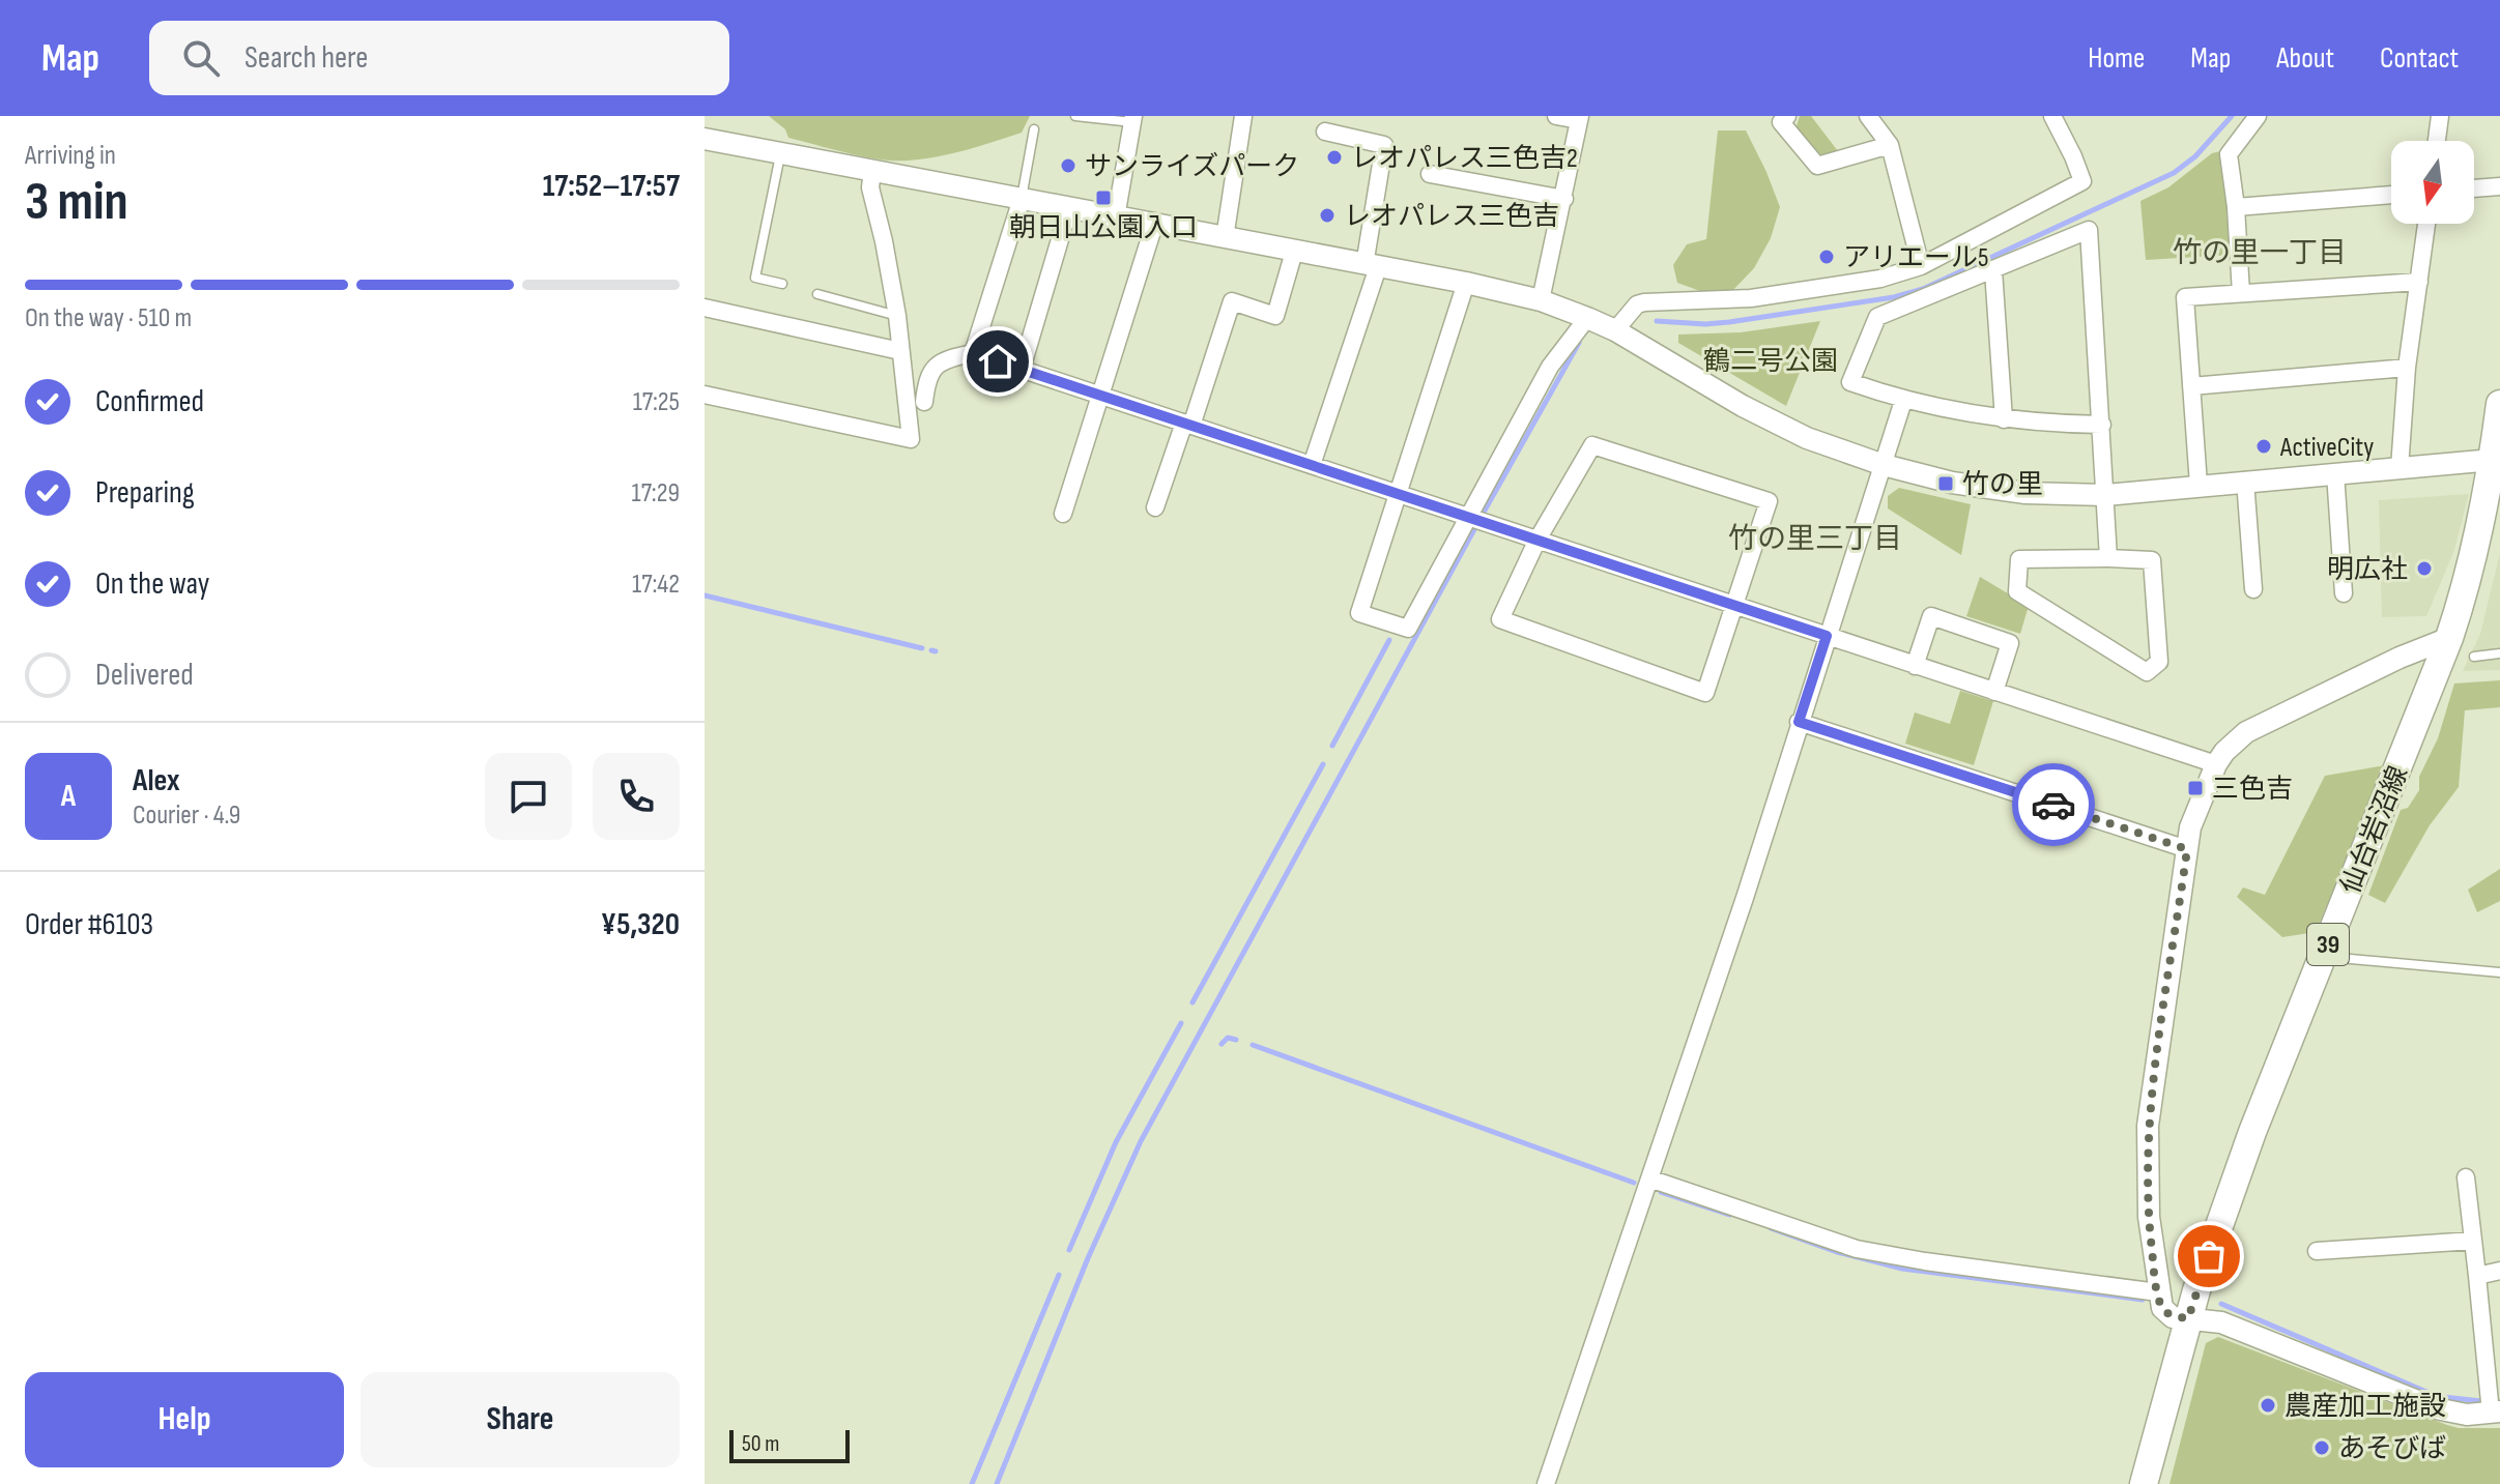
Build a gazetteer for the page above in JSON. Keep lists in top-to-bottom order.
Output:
{
  "streets": {
    "main road": ["仙台岩沼線", "39"]
  },
  "districts": ["竹の里一丁目", "竹の里三丁目"],
  "parks": ["鶴二号公園"],
  "places": {
    "other": [
      "レオパレス三色吉2",
      "サンライズパーク",
      "レオパレス三色吉",
      "アリエール5",
      "ActiveCity",
      "明広社",
      "農産加工施設",
      "あそびば"
    ],
    "transit": ["朝日山公園入口", "竹の里", "三色吉"]
  },
  "scale_bar": "50 m",
  "north": "bottom",
  "page": {
    "header": "Map",
    "search": "Search here",
    "nav": [
      "Home",
      "Map",
      "About",
      "Contact"
    ],
    "heading": ["3 min", "Arriving in", "17:52–17:57"],
    "panel": [
      "Alex",
      "Courier · 4.9",
      "Order #6103",
      "¥5,320"
    ],
    "bar": "On the way · 510 m",
    "list": [
      ["Confirmed", "17:25"],
      ["Preparing", "17:29"],
      ["On the way", "17:42"],
      "Delivered"
    ],
    "round": "A",
    "buttons": ["Help", "Share"],
    "scale": "50 m"
  }
}
